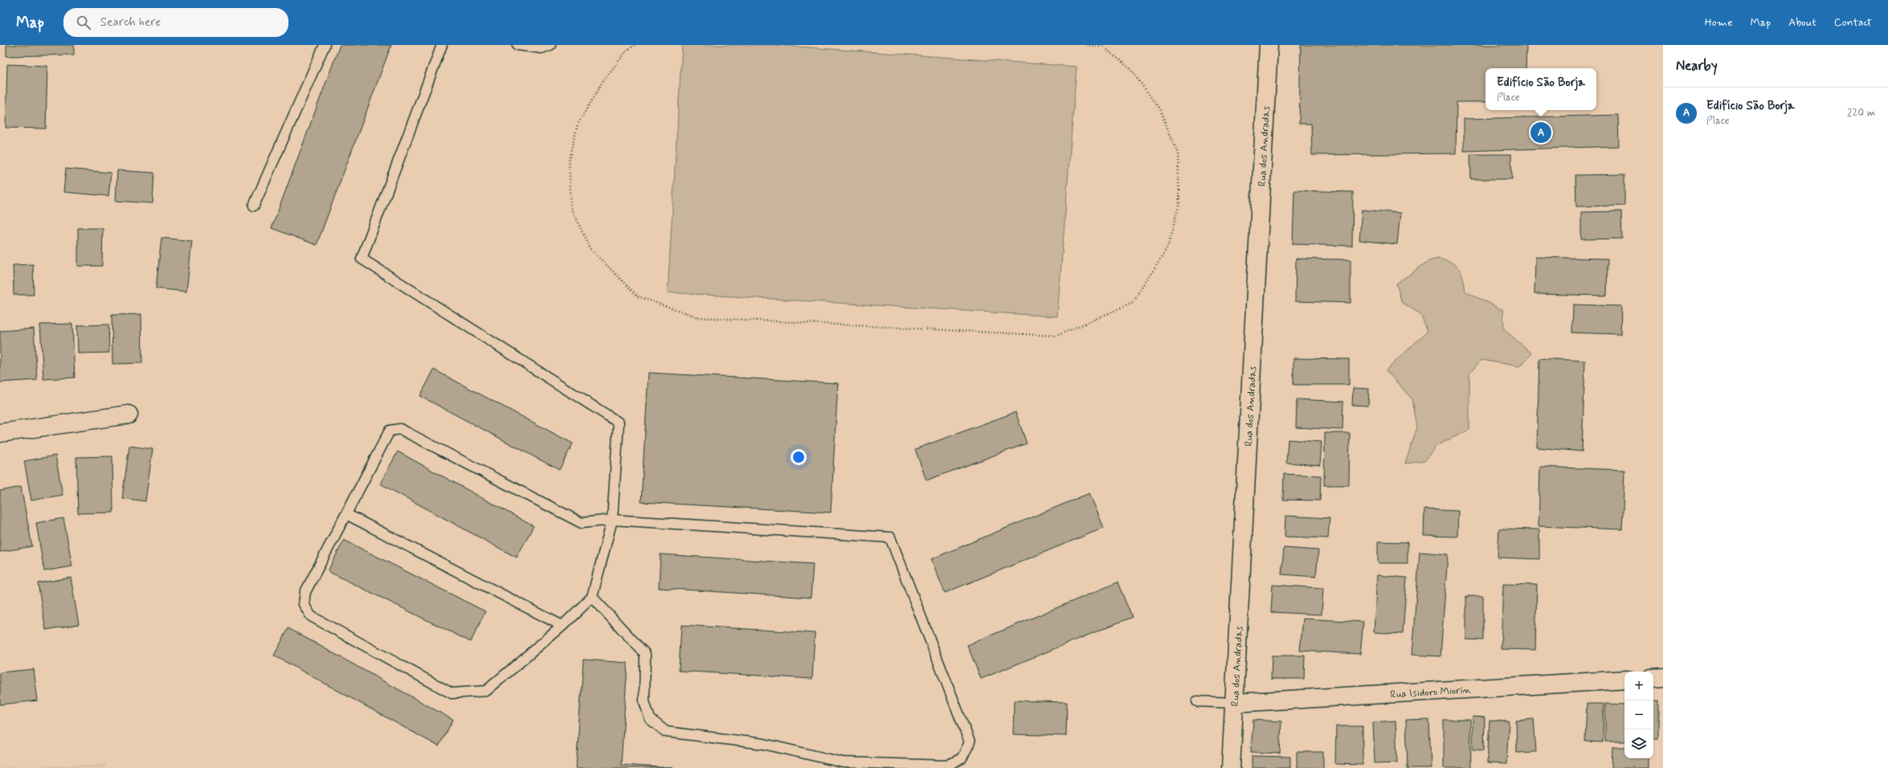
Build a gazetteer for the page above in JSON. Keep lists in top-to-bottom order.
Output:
{
  "streets": {
    "street": ["Rua dos Andradas", "Rua Isidoro Miorin"]
  },
  "crossings": [
    ["Rua dos Andradas", "Rua Isidoro Miorin"]
  ],
  "page": {
    "header": "Map",
    "search": "Search here",
    "nav": [
      "Home",
      "Map",
      "About",
      "Contact"
    ],
    "heading": "Nearby",
    "popup": ["Edifício São Borja", "Place"],
    "list": [
      {
        "mark": "A",
        "name": "Edifício São Borja",
        "note": "Place",
        "value": "220 m"
      }
    ],
    "pins": "A",
    "map_buttons": ["+", "−"]
  }
}
